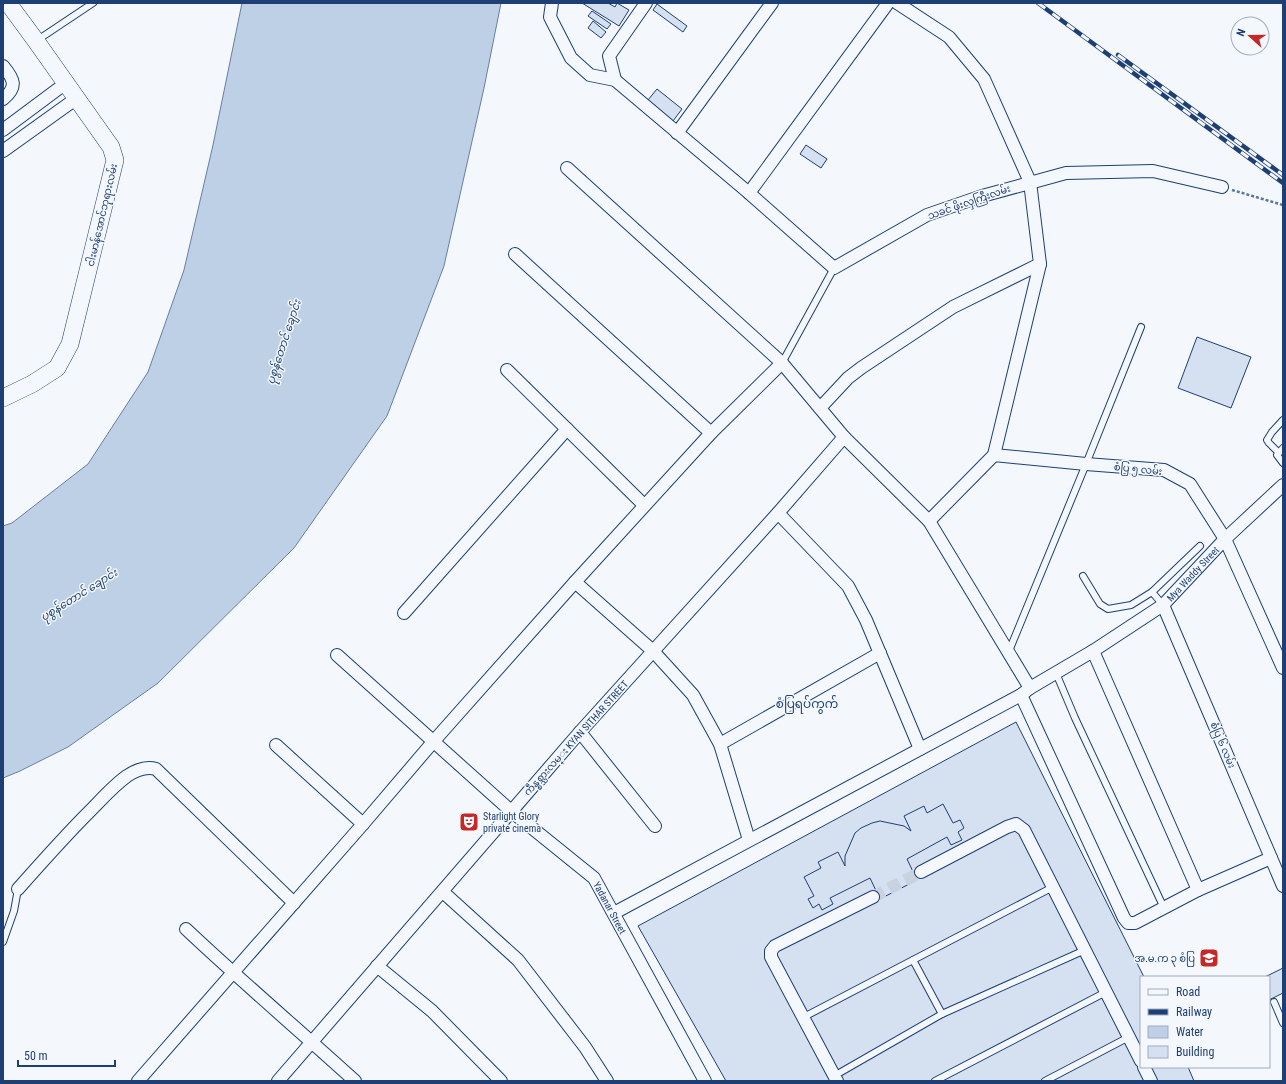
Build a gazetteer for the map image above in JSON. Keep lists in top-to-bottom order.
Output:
{
  "streets": {
    "street": [
      "သခင် ဖိုးလှကြီးလမ်း",
      "ငါးမာန်အောင်ဘုရားလမ်း",
      "စံပြ ၅ လမ်း",
      "Mya Waddy Street",
      "ကဵန္စစ္သားလမ္း KYAN SITHAR STREET",
      "စံပြ ၆ လမ်း",
      "Yadanar Street"
    ]
  },
  "crossings": [
    ["စံပြ ၅ လမ်း", "Mya Waddy Street"],
    ["Mya Waddy Street", "စံပြ ၆ လမ်း"],
    ["Mya Waddy Street", "Yadanar Street"],
    ["ကဵန္စစ္သားလမ္း KYAN SITHAR STREET", "Yadanar Street"]
  ],
  "districts": ["စံပြရပ်ကွက်"],
  "water": ["ပုစွန်တောင် ချောင်း"],
  "places": {
    "theatre": ["Starlight Glory private cinema"],
    "school or university": ["အ.မ.က ၃ စံပြ"]
  },
  "legend": [
    "Road",
    "Railway",
    "Water",
    "Building"
  ],
  "scale_bar": "50 m",
  "north": "left"
}
